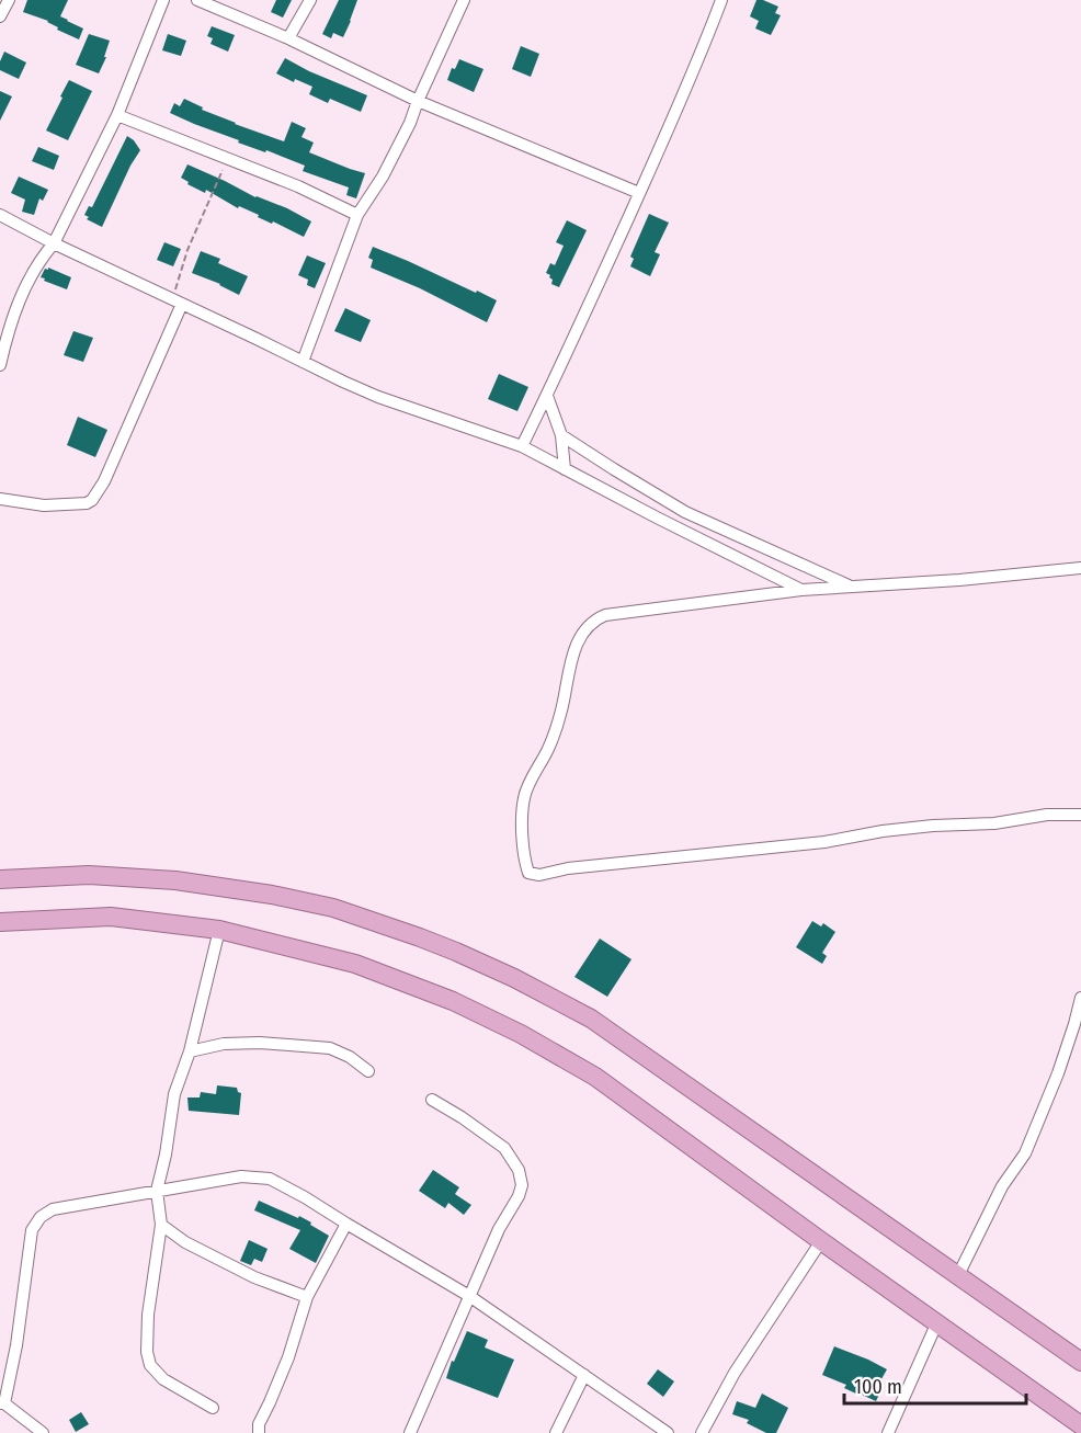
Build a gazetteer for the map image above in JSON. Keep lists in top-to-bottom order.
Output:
{
  "scale_bar": "100 m"
}
